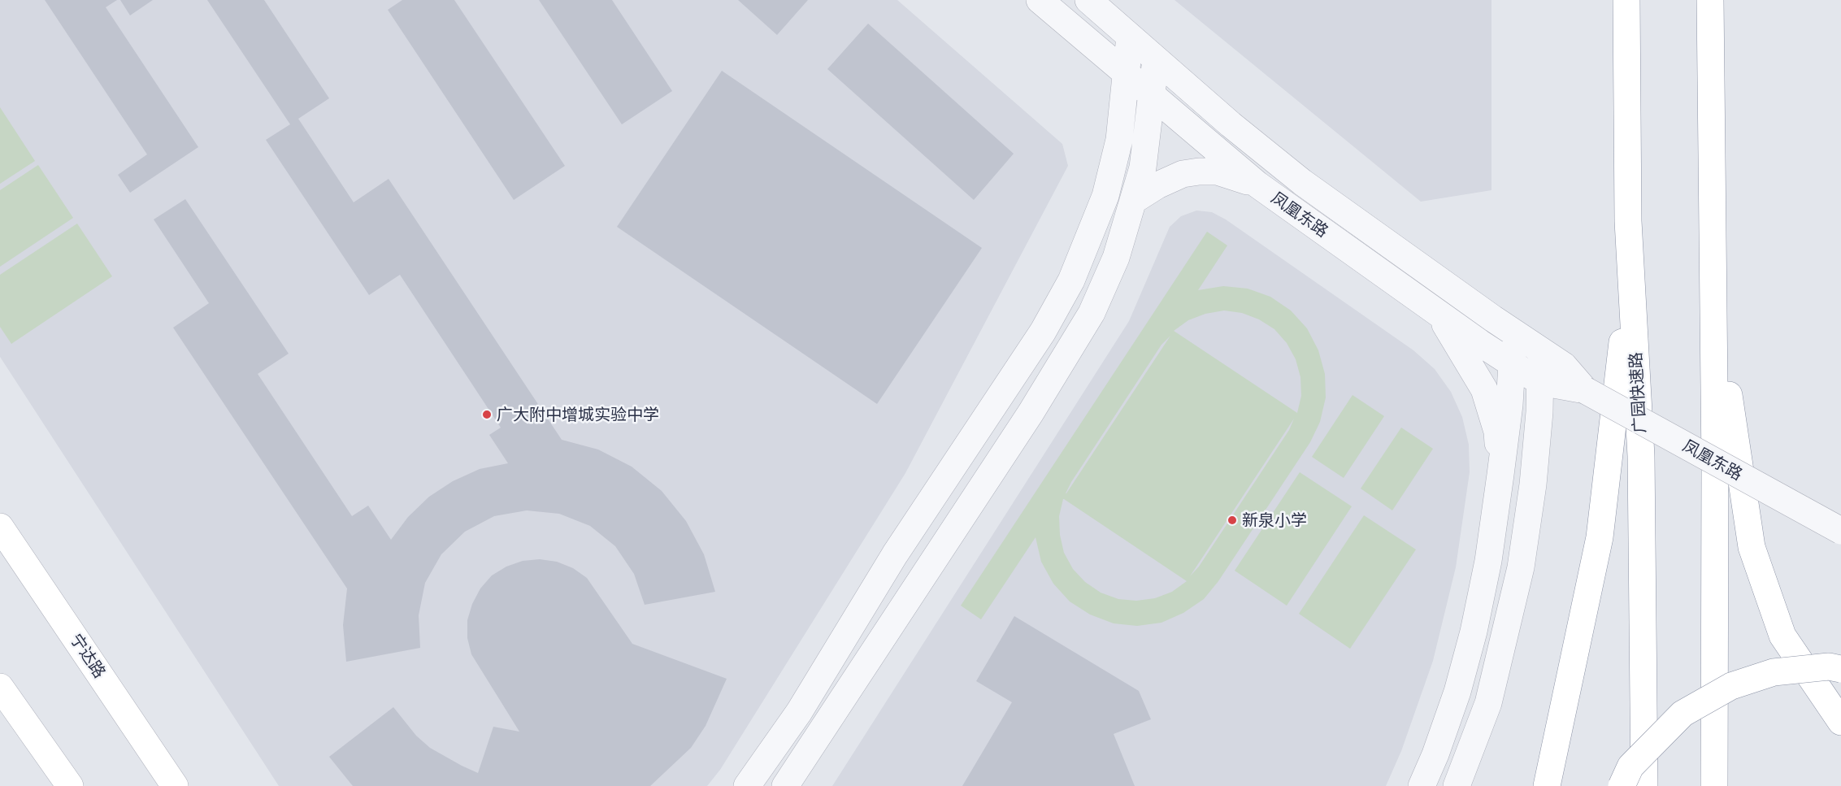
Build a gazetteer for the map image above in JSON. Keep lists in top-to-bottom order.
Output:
{
  "streets": {
    "main road": ["广园快速路", "宁达路"],
    "street": ["凤凰东路"]
  },
  "places": ["广大附中增城实验中学", "新泉小学"]
}
